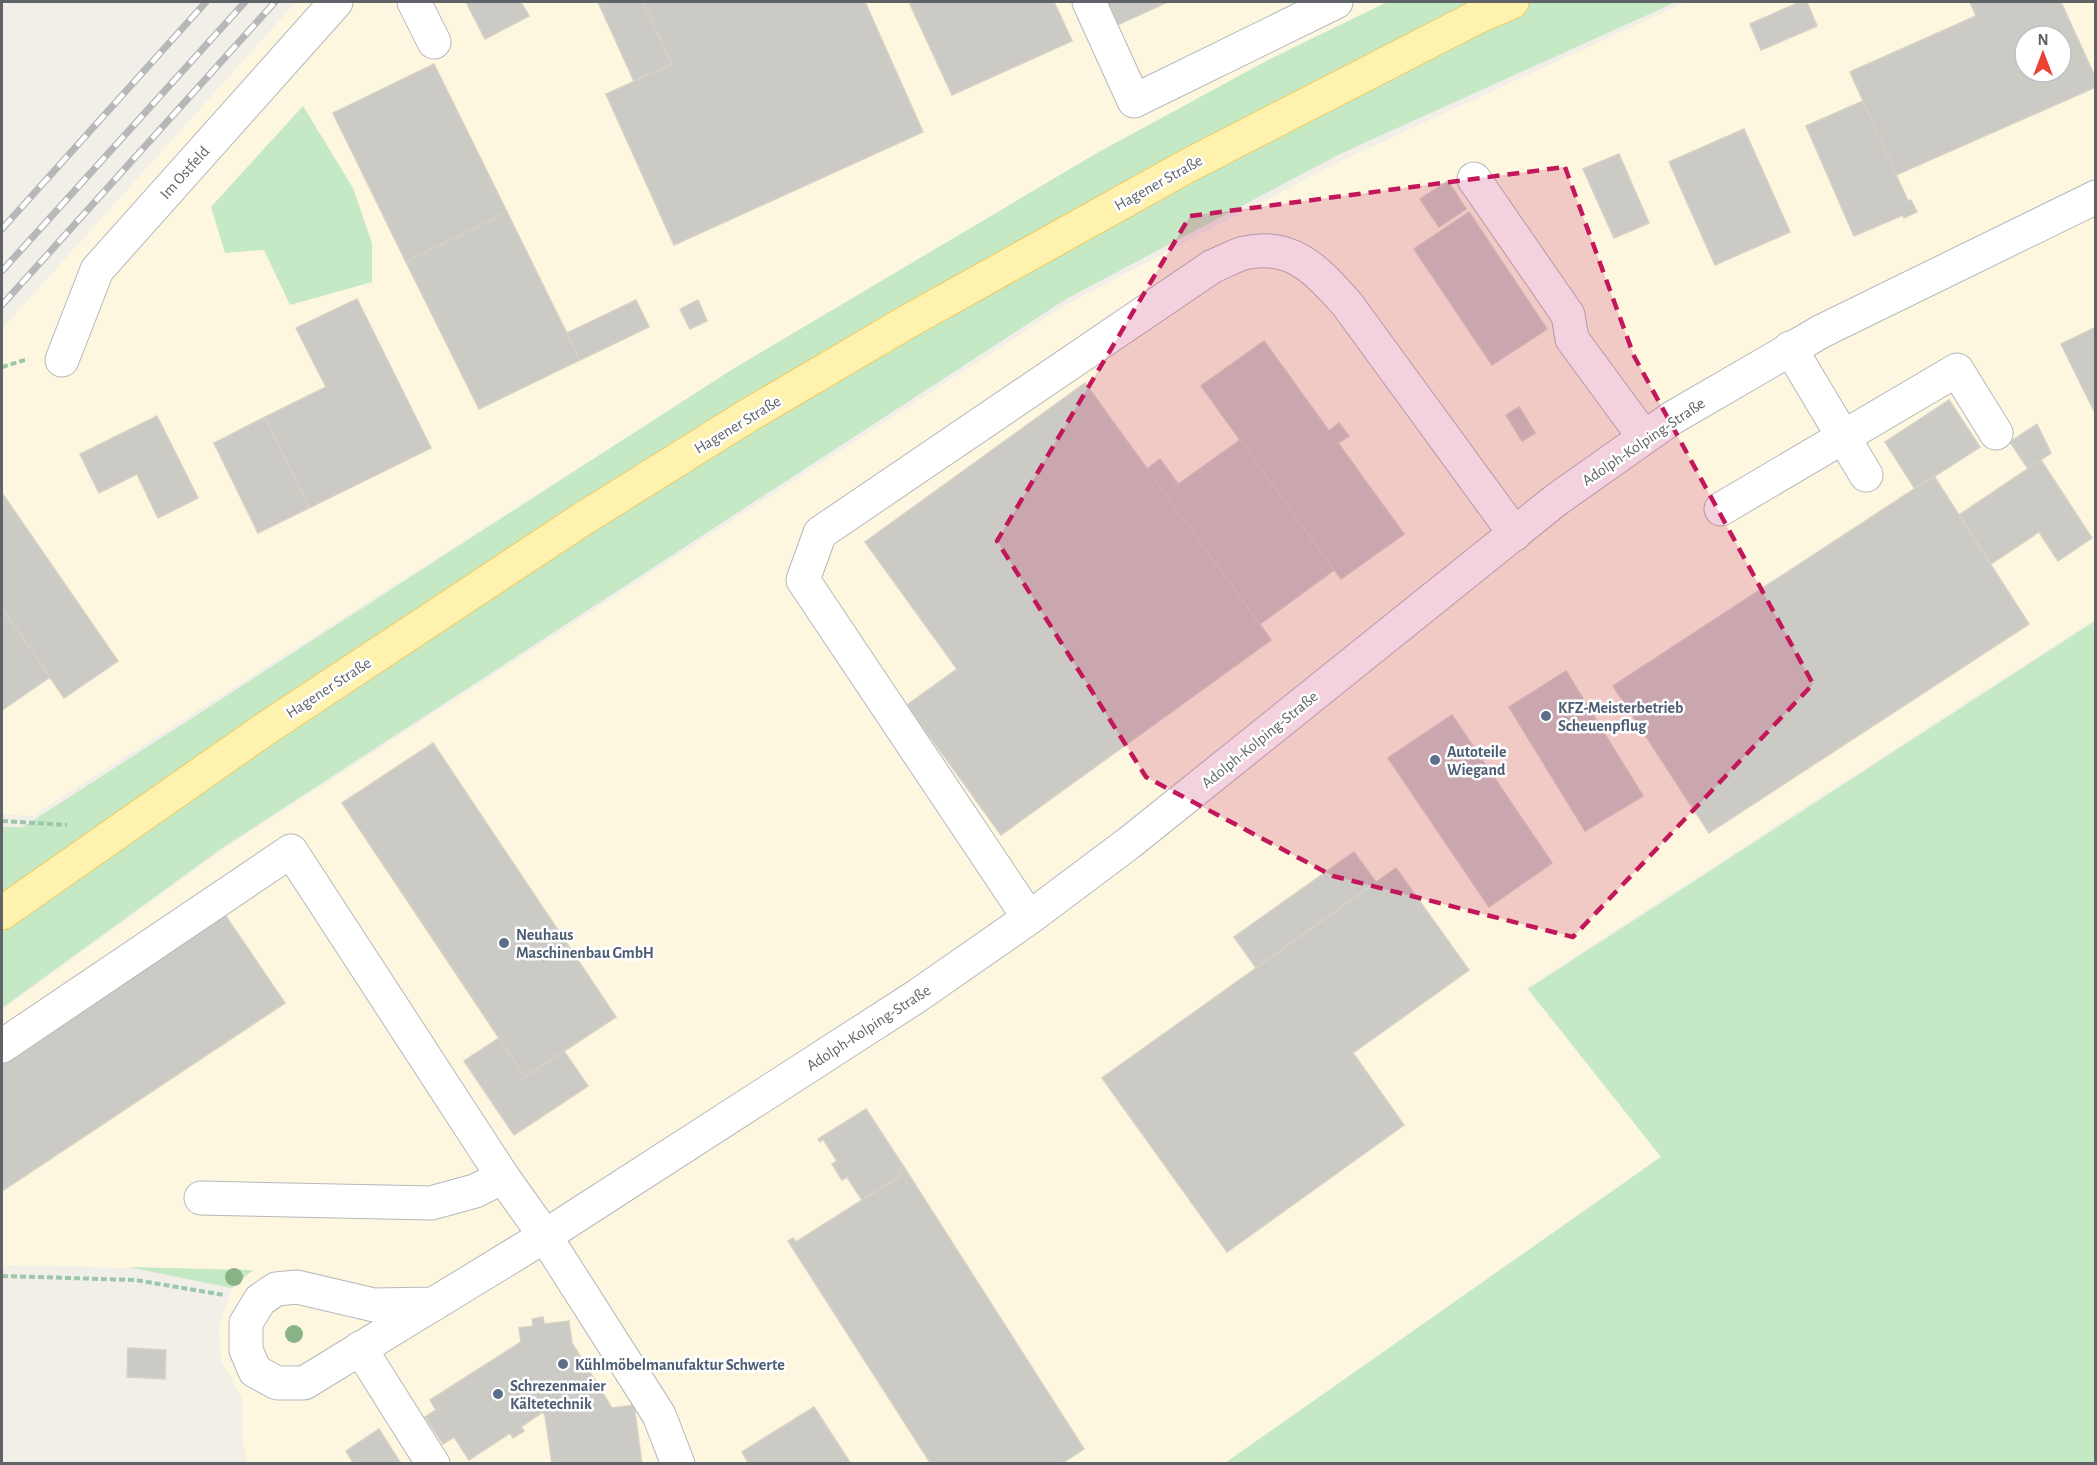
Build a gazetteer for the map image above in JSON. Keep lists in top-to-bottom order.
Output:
{
  "streets": {
    "main road": ["Hagener Straße"],
    "street": ["Im Ostfeld", "Adolph-Kolping-Straße"]
  },
  "places": [
    "KFZ-Meisterbetrieb Scheuenpflug",
    "Autoteile Wiegand",
    "Neuhaus Maschinenbau GmbH",
    "Kühlmöbelmanufaktur Schwerte",
    "Schrezenmaier Kältetechnik"
  ],
  "north": "top"
}
